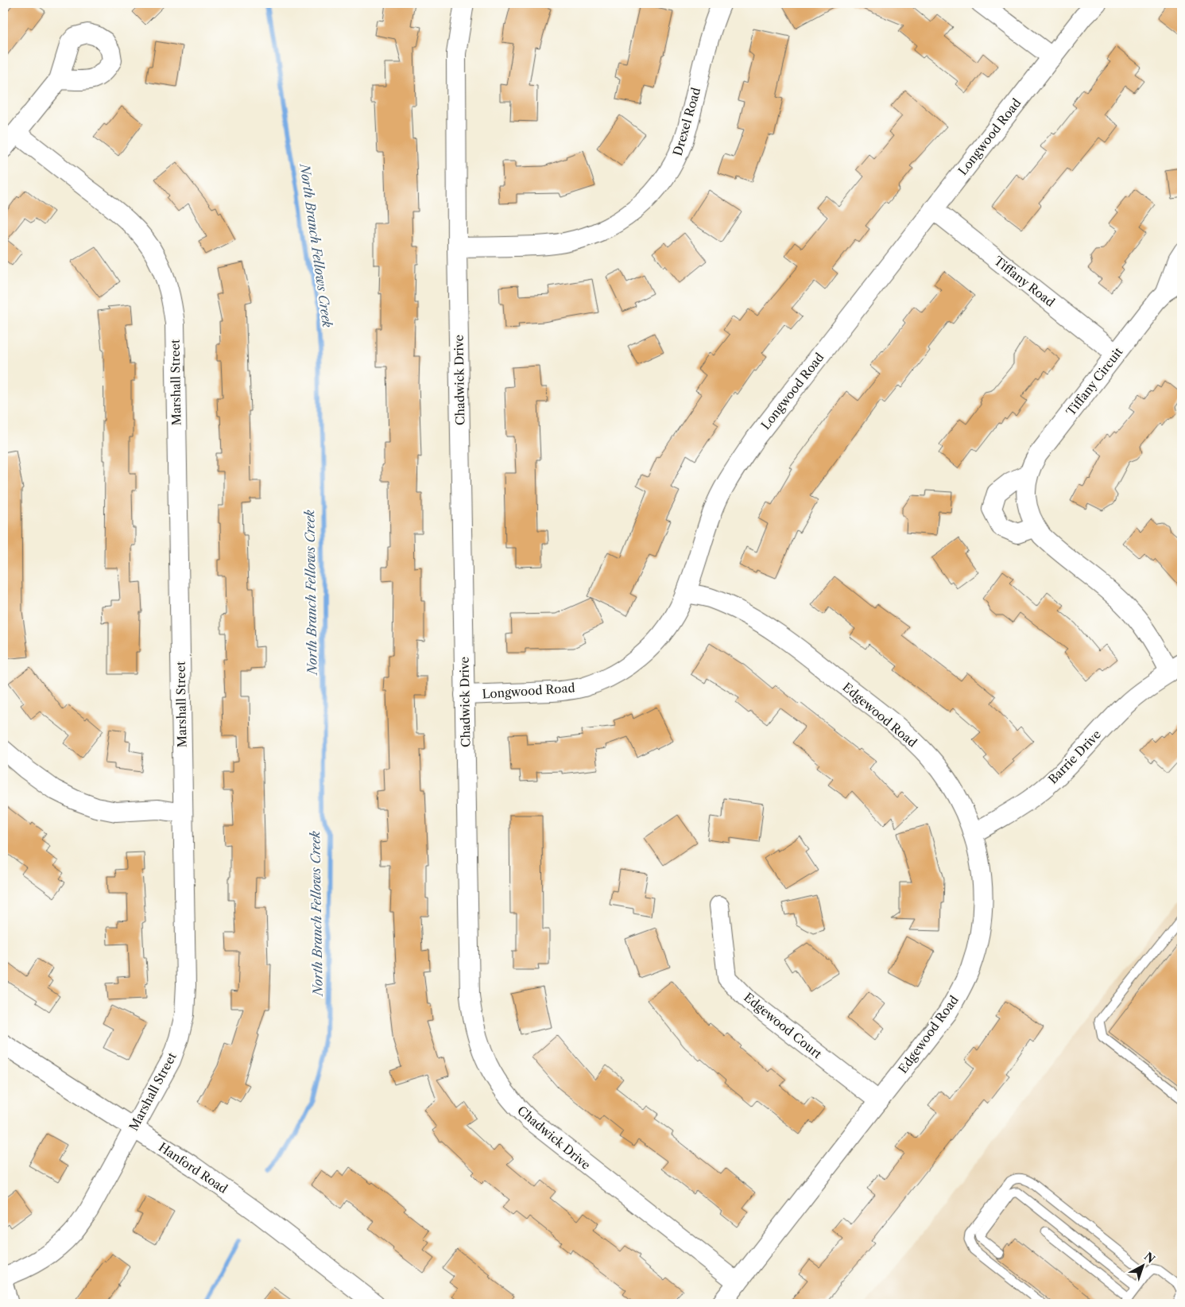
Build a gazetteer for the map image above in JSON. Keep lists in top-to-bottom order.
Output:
{
  "streets": {
    "street": [
      "Drexel Road",
      "Longwood Road",
      "Tiffany Road",
      "Chadwick Drive",
      "Tiffany Circuit",
      "Marshall Street",
      "Edgewood Road",
      "Barrie Drive",
      "Edgewood Court",
      "Hanford Road"
    ]
  },
  "crossings": [
    ["Drexel Road", "Chadwick Drive"],
    ["Longwood Road", "Tiffany Road"],
    ["Longwood Road", "Chadwick Drive"],
    ["Longwood Road", "Edgewood Road"],
    ["Tiffany Road", "Tiffany Circuit"],
    ["Chadwick Drive", "Edgewood Road"],
    ["Tiffany Circuit", "Barrie Drive"],
    ["Marshall Street", "Hanford Road"],
    ["Edgewood Road", "Barrie Drive"],
    ["Edgewood Road", "Edgewood Court"]
  ],
  "water": ["North Branch Fellows Creek"],
  "north": "top right"
}
